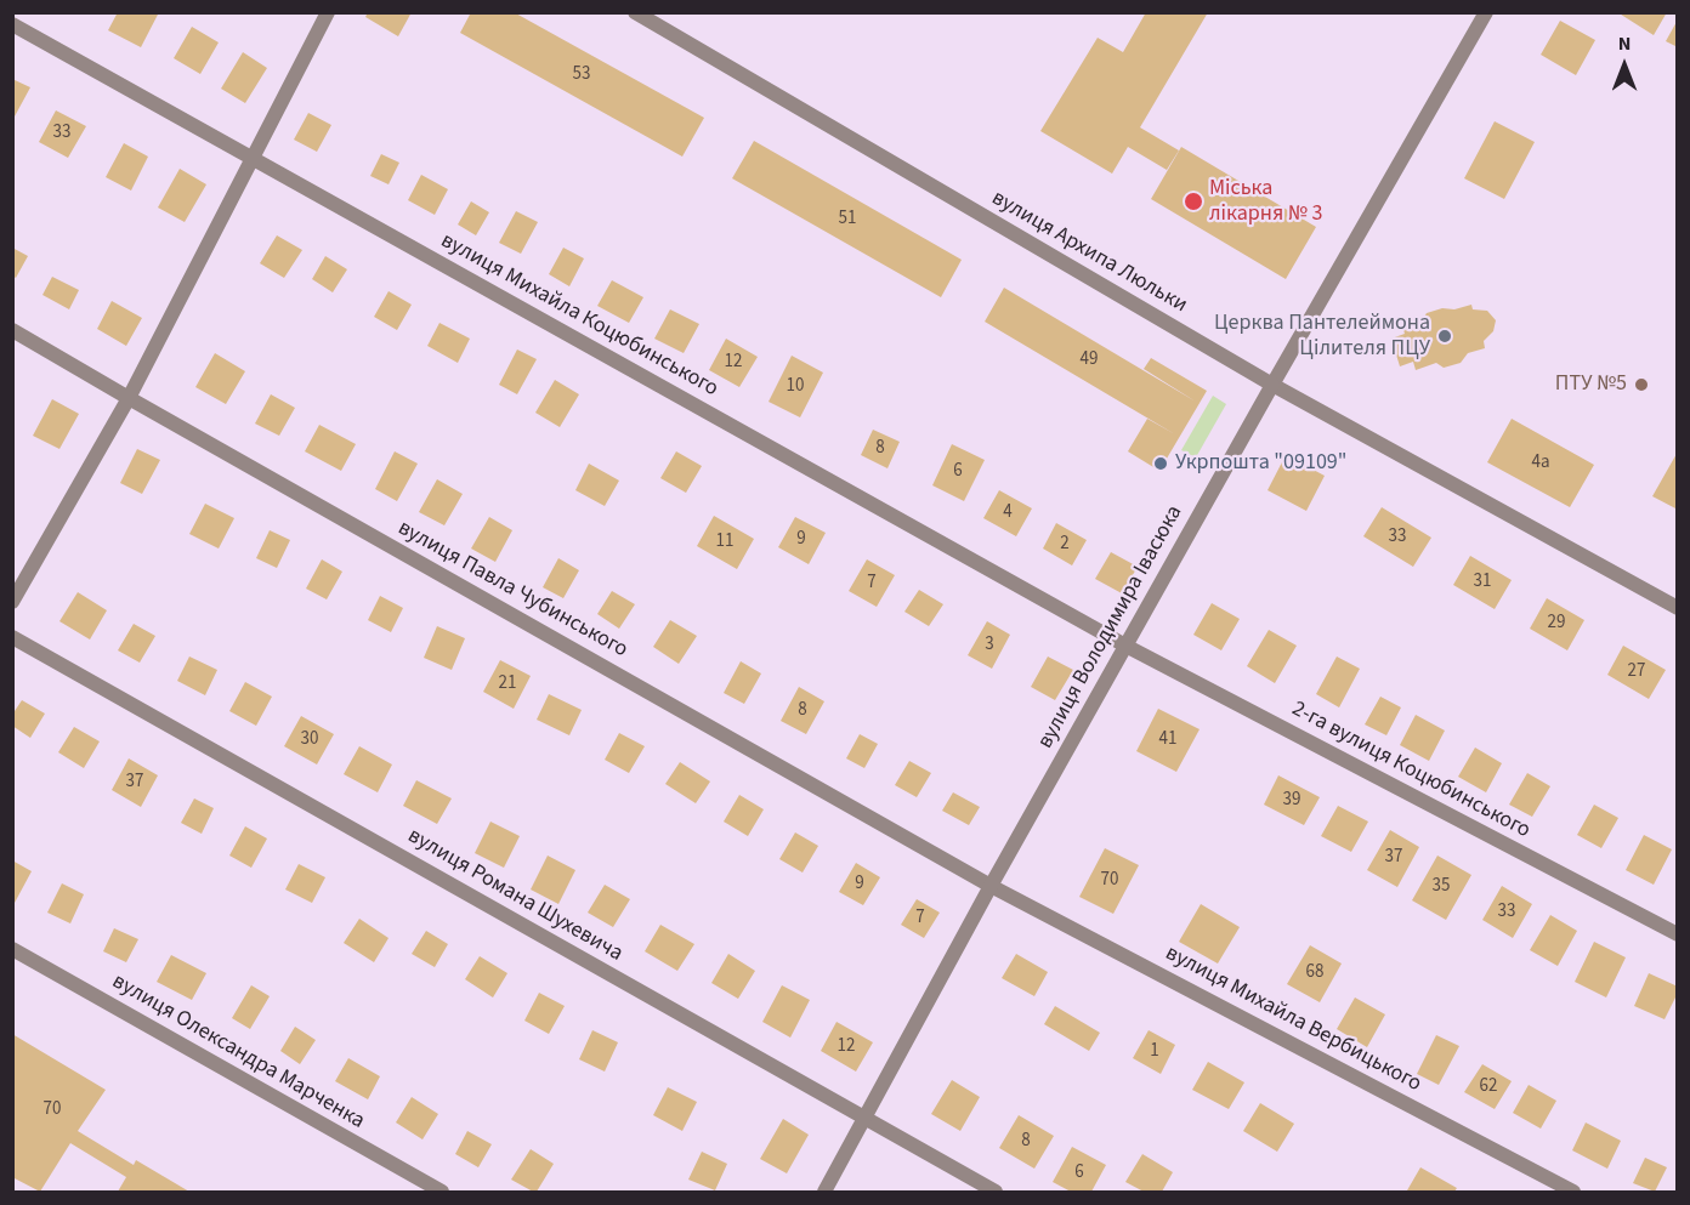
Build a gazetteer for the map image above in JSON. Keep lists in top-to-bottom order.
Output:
{
  "streets": {
    "street": [
      "вулиця Архипа Люльки",
      "вулиця Михайла Коцюбинського",
      "вулиця Павла Чубинського",
      "вулиця Володимира Івасюка",
      "2-га вулиця Коцюбинського",
      "вулиця Романа Шухевича",
      "вулиця Михайла Вербицького",
      "вулиця Олександра Марченка"
    ]
  },
  "crossings": [
    ["вулиця Архипа Люльки", "вулиця Володимира Івасюка"],
    ["вулиця Михайла Коцюбинського", "вулиця Володимира Івасюка"],
    ["вулиця Михайла Коцюбинського", "2-га вулиця Коцюбинського"],
    ["вулиця Павла Чубинського", "вулиця Володимира Івасюка"],
    ["вулиця Павла Чубинського", "вулиця Михайла Вербицького"],
    ["вулиця Володимира Івасюка", "2-га вулиця Коцюбинського"],
    ["вулиця Володимира Івасюка", "вулиця Романа Шухевича"],
    ["вулиця Володимира Івасюка", "вулиця Михайла Вербицького"]
  ],
  "places": [
    "Міська лікарня № 3",
    "Церква Пантелеймона Цілителя ПЦУ",
    "ПТУ №5",
    "Укрпошта \"09109\""
  ],
  "house_numbers": [
    "53",
    "33",
    "51",
    "49",
    "12",
    "10",
    "8",
    "4а",
    "6",
    "4",
    "33",
    "9",
    "11",
    "2",
    "31",
    "7",
    "29",
    "3",
    "27",
    "21",
    "8",
    "30",
    "41",
    "37",
    "39",
    "37",
    "70",
    "9",
    "35",
    "33",
    "7",
    "68",
    "12",
    "1",
    "62",
    "70",
    "8",
    "6"
  ],
  "north": "top"
}
